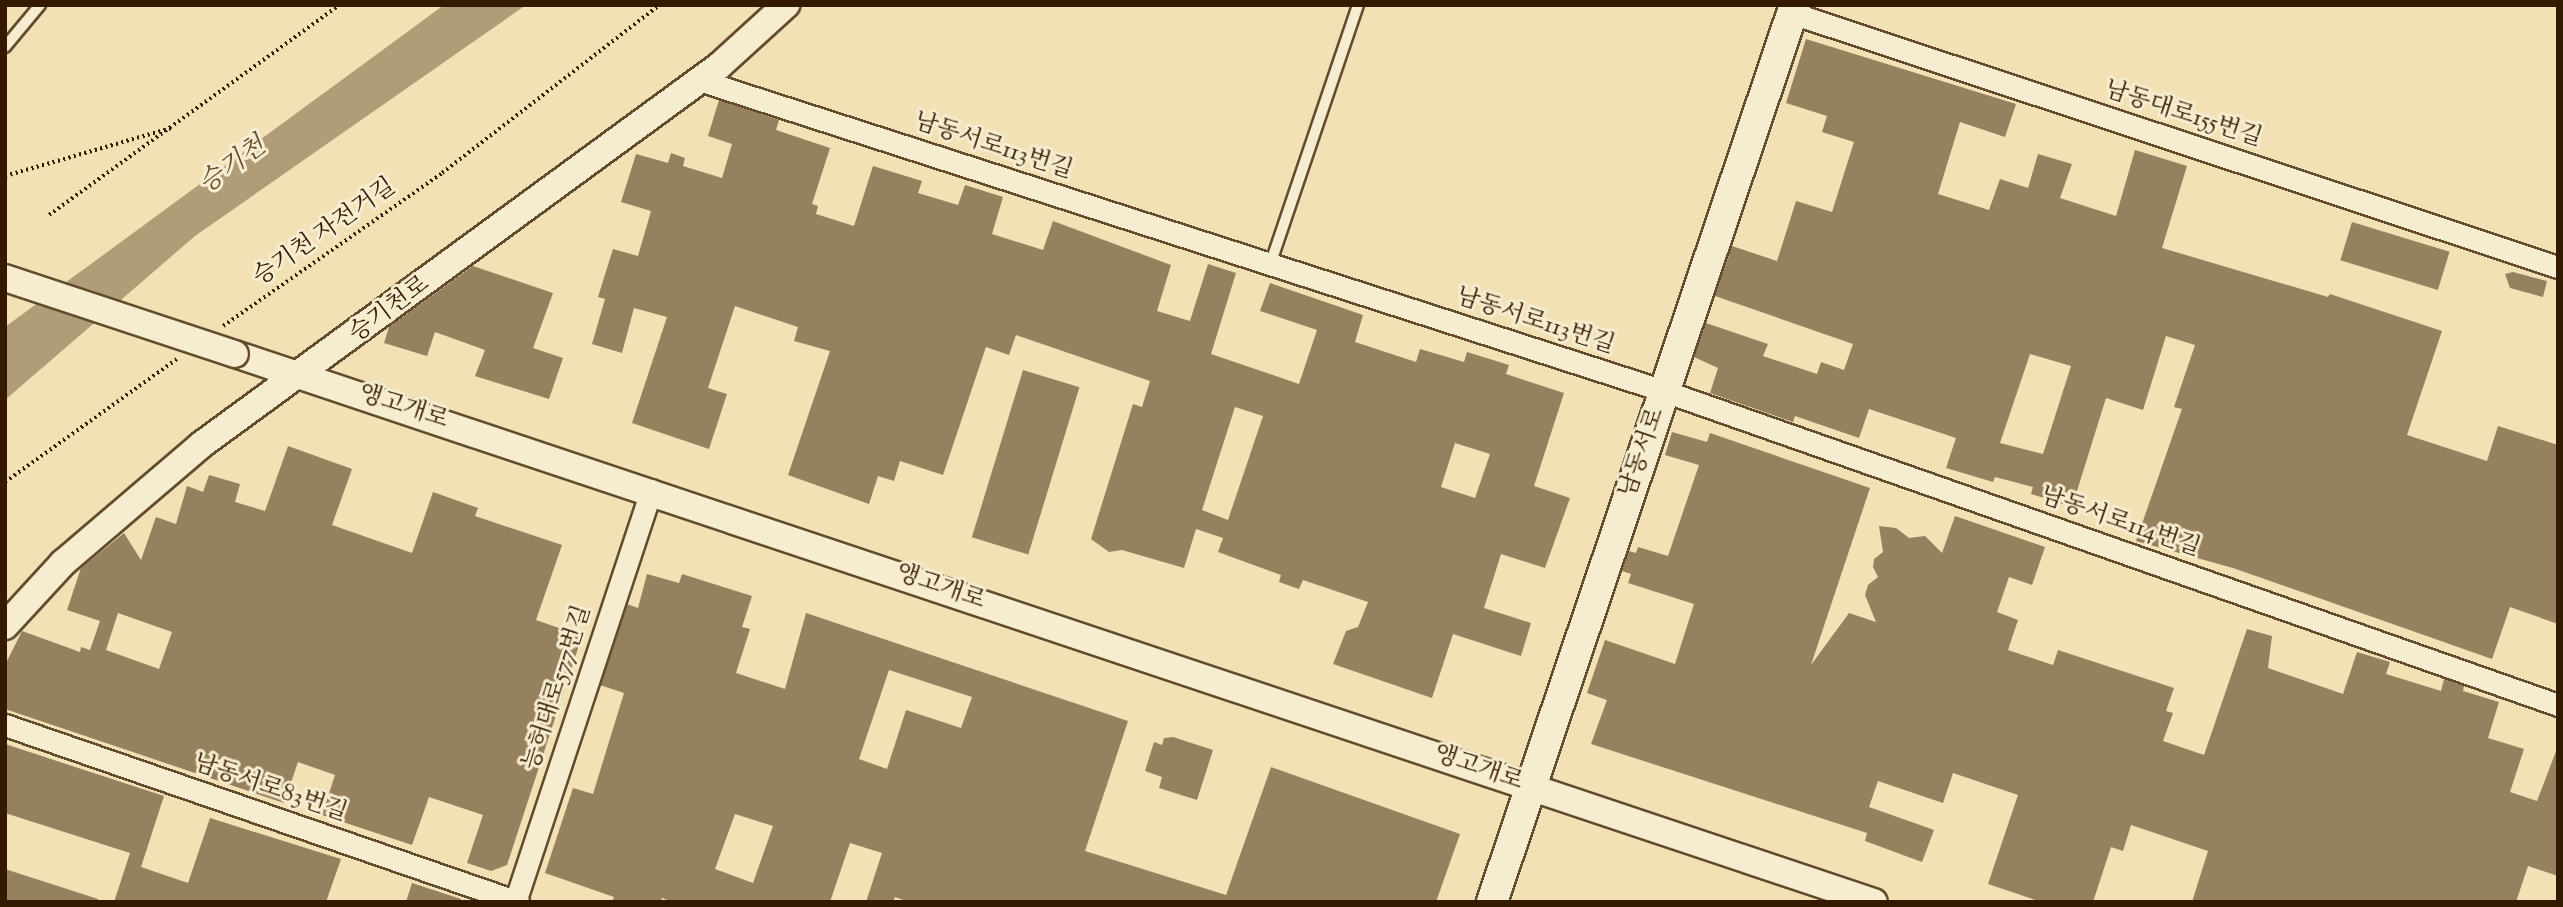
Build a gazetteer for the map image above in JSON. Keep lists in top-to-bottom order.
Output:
{
  "streets": {
    "main road": ["남동서로"],
    "street": [
      "남동대로155번길",
      "남동서로113번길",
      "승기천로",
      "앵고개로",
      "남동서로114번길",
      "능허대로577번길",
      "남동서로83번길"
    ],
    "path": ["승기천 자전거길"]
  },
  "crossings": [
    ["남동대로155번길", "남동서로"],
    ["남동서로113번길", "승기천로"],
    ["남동서로113번길", "남동서로"],
    ["남동서로113번길", "남동서로114번길"],
    ["승기천로", "앵고개로"],
    ["앵고개로", "남동서로"],
    ["앵고개로", "능허대로577번길"],
    ["남동서로", "남동서로114번길"],
    ["능허대로577번길", "남동서로83번길"]
  ],
  "water": ["승기천"]
}
